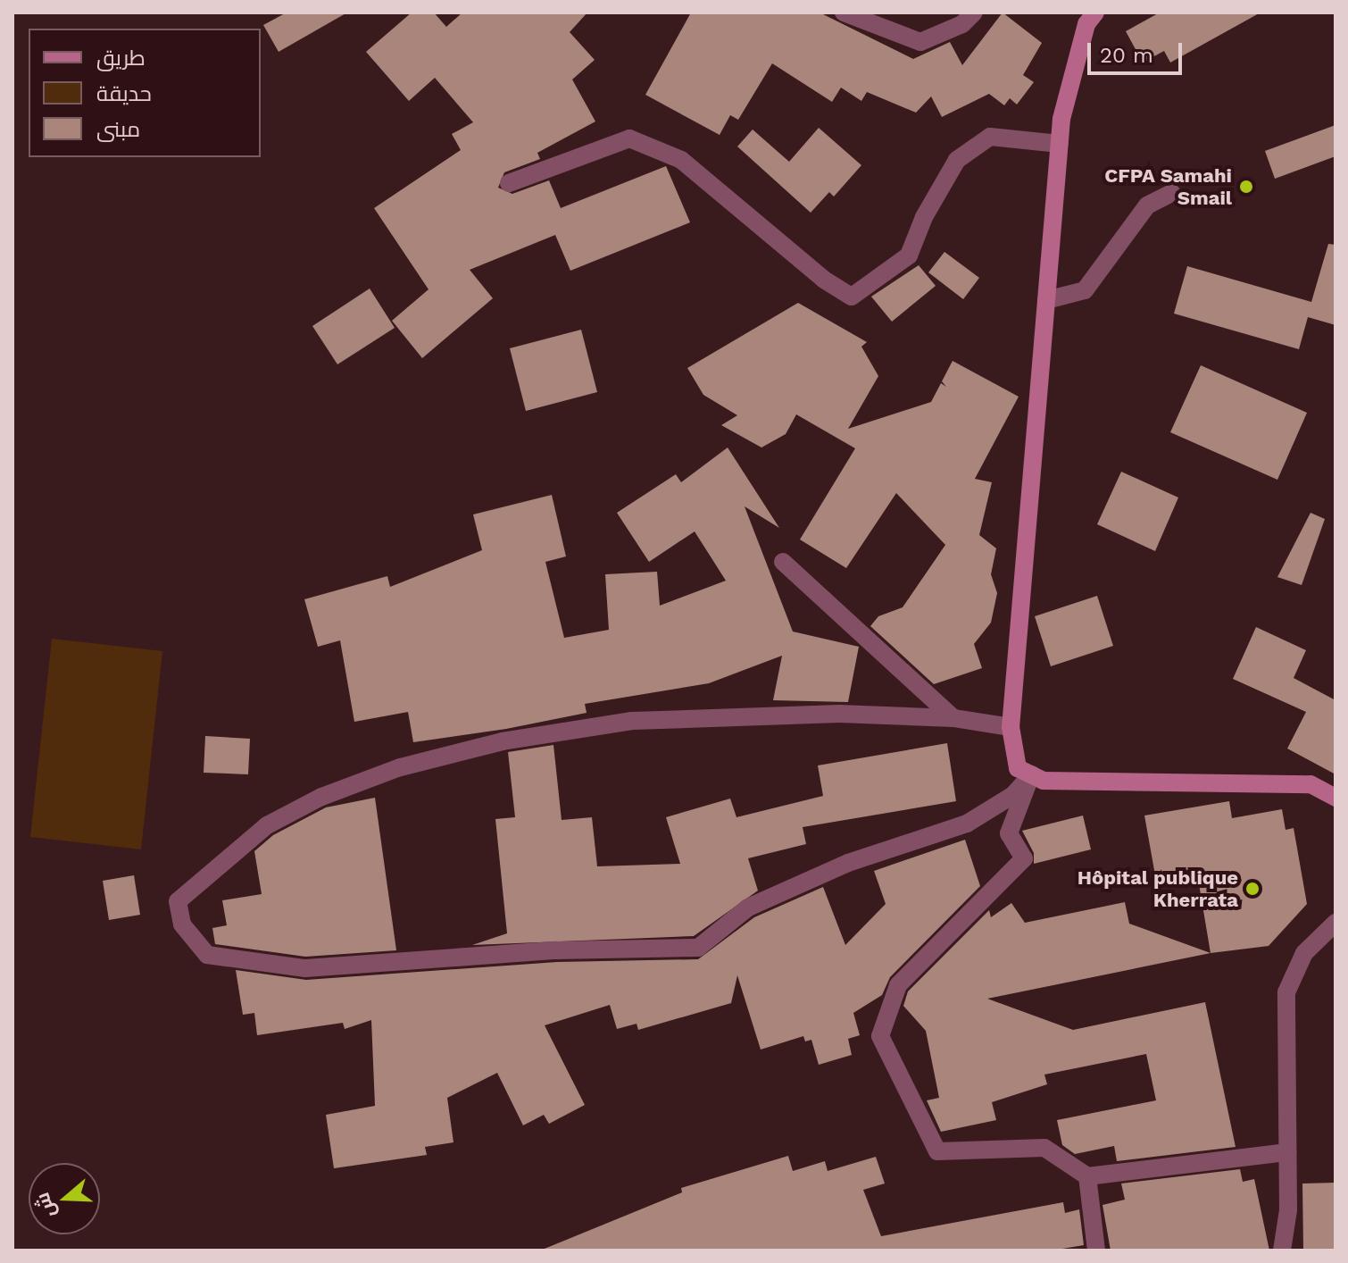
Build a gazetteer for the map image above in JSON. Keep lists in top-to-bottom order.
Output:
{
  "places": ["CFPA Samahi Smail", "Hôpital publique Kherrata"],
  "legend": ["طريق", "حديقة", "مبنى"],
  "scale_bar": "20 m",
  "north": "left"
}
